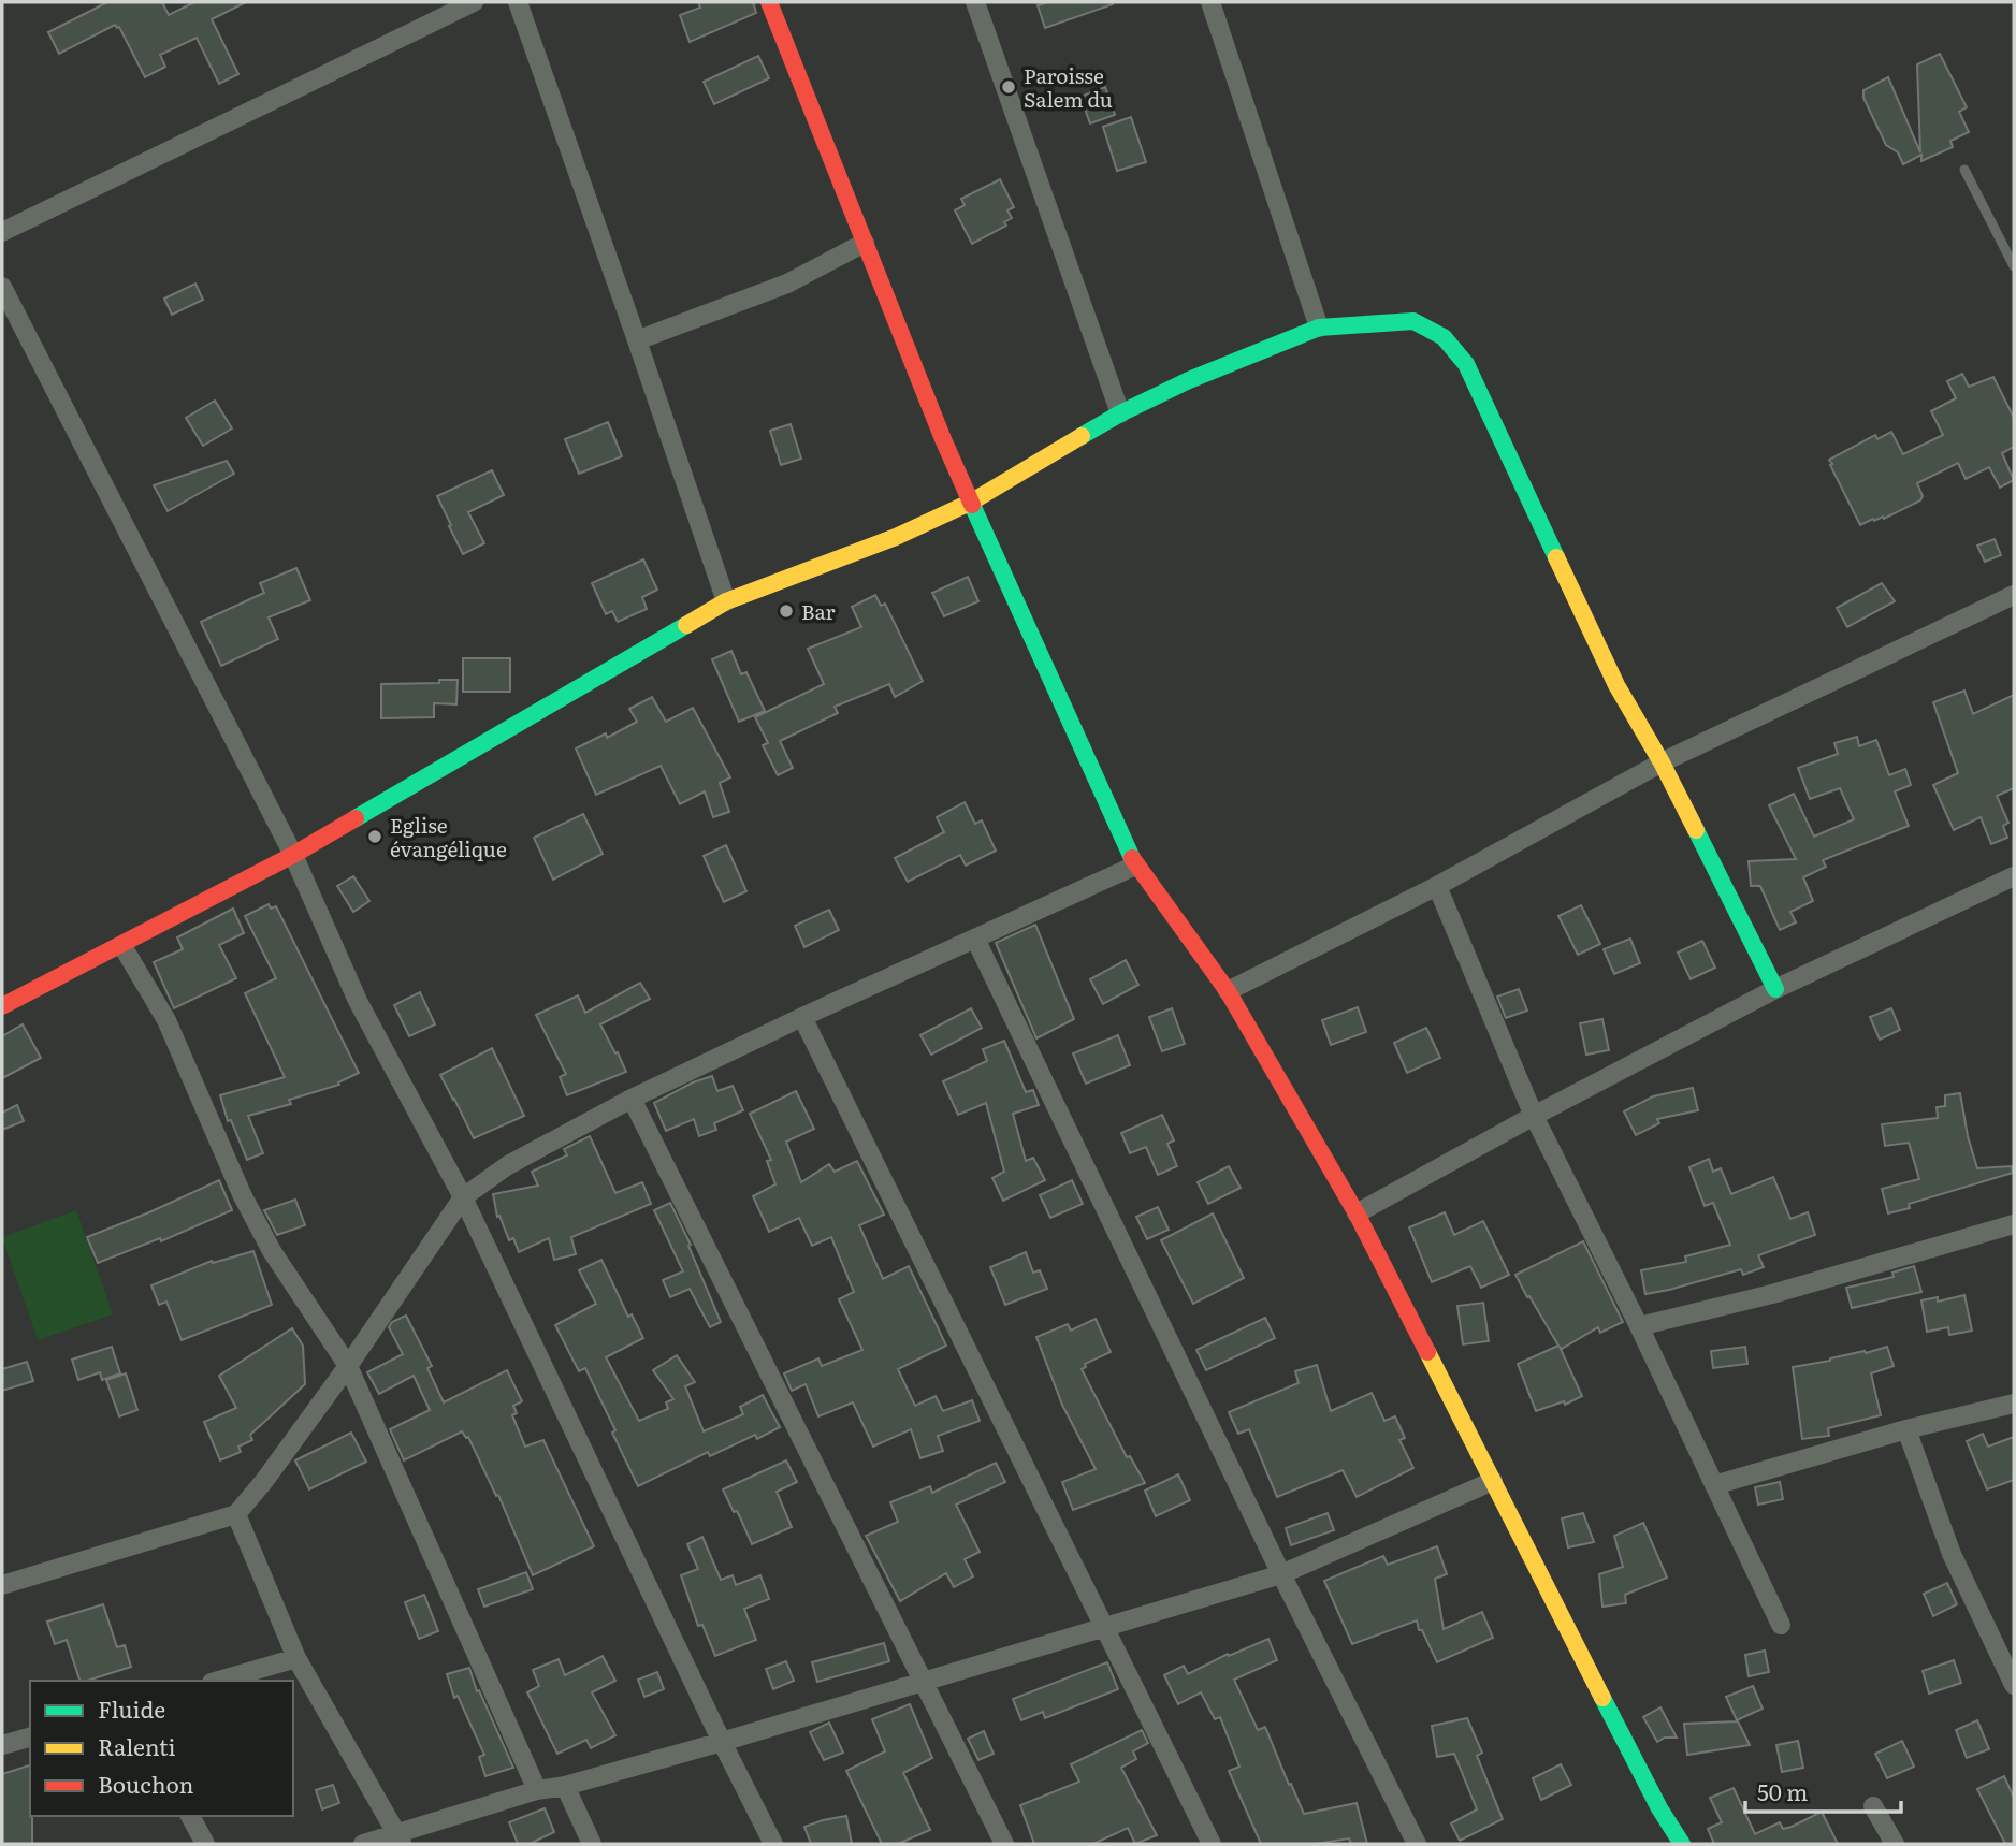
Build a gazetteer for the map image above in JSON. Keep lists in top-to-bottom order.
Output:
{
  "places": ["Paroisse Salem du", "Bar", "Eglise évangélique"],
  "legend": ["Fluide", "Ralenti", "Bouchon"],
  "scale_bar": "50 m"
}
